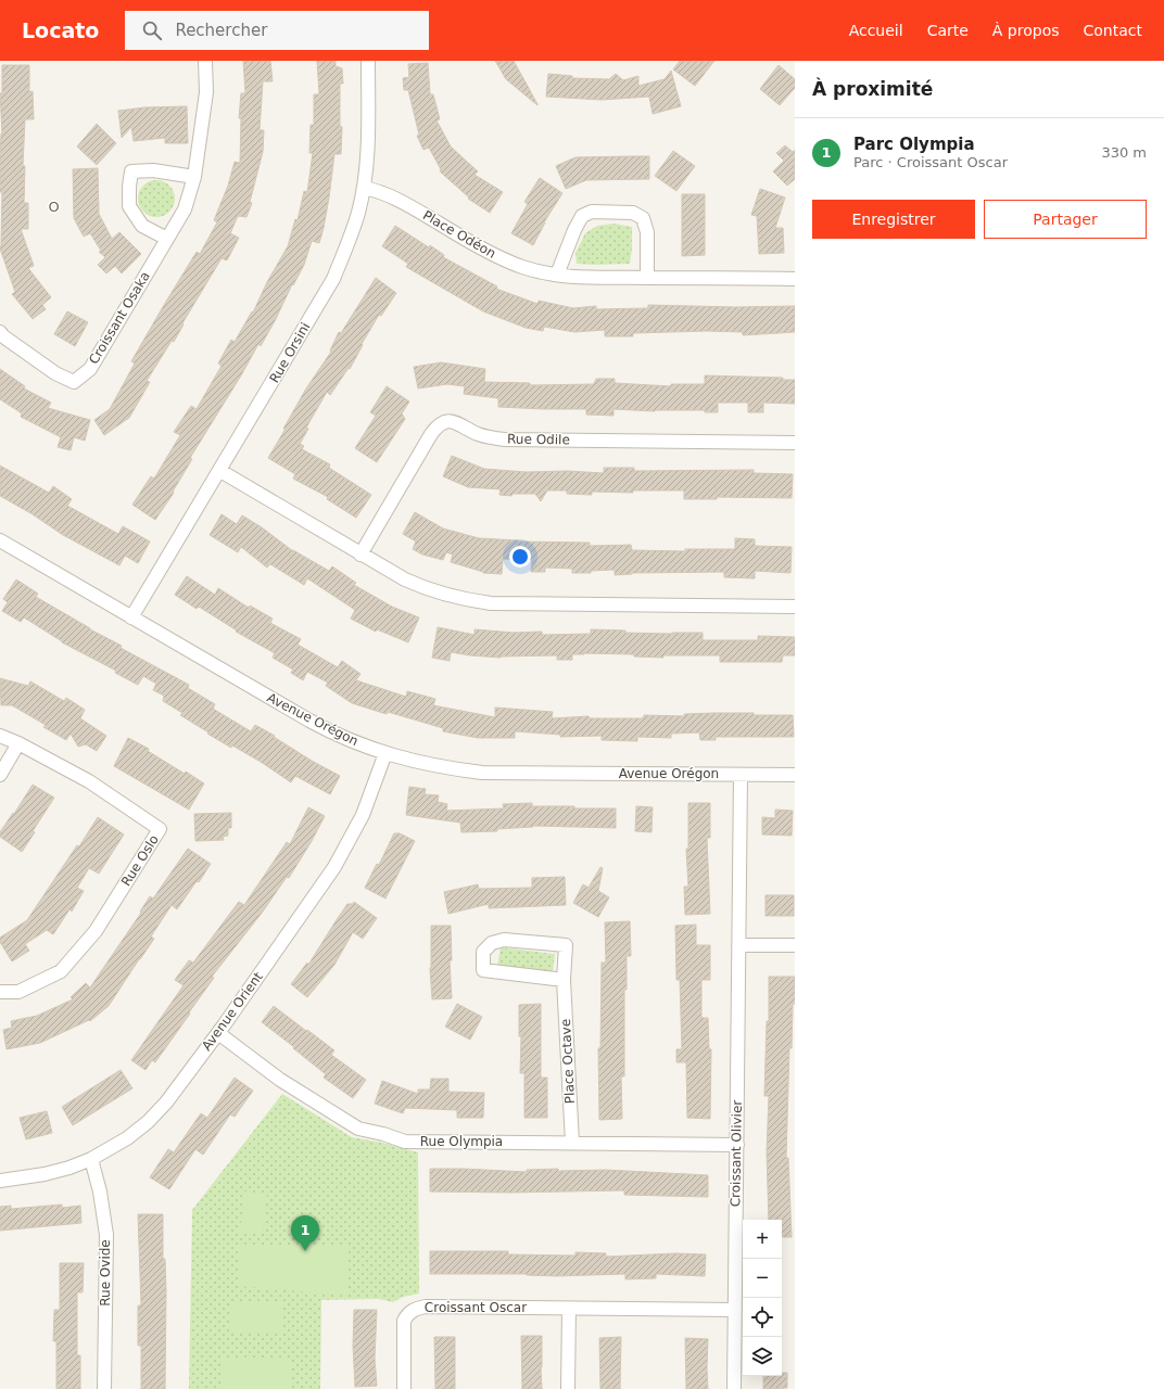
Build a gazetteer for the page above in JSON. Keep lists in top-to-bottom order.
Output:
{
  "streets": {
    "street": [
      "Place Odéon",
      "Croissant Osaka",
      "Rue Orsini",
      "Rue Odile",
      "Avenue Orégon",
      "Rue Oslo",
      "Avenue Orient",
      "Place Octave",
      "Rue Olympia",
      "Croissant Olivier",
      "Rue Ovide",
      "Croissant Oscar"
    ]
  },
  "crossings": [
    ["Place Odéon", "Rue Orsini"],
    ["Rue Orsini", "Avenue Orégon"],
    ["Avenue Orégon", "Avenue Orient"],
    ["Avenue Orégon", "Croissant Olivier"],
    ["Avenue Orient", "Rue Olympia"],
    ["Avenue Orient", "Rue Ovide"],
    ["Place Octave", "Rue Olympia"],
    ["Rue Olympia", "Croissant Olivier"],
    ["Croissant Olivier", "Croissant Oscar"]
  ],
  "districts": ["O"],
  "page": {
    "header": "Locato",
    "search": "Rechercher",
    "nav": [
      "Accueil",
      "Carte",
      "À propos",
      "Contact"
    ],
    "heading": "À proximité",
    "list": [
      {
        "mark": "1",
        "name": "Parc Olympia",
        "note": "Parc · Croissant Oscar",
        "value": "330 m"
      }
    ],
    "buttons": ["Enregistrer", "Partager"],
    "pins": "1",
    "map_buttons": ["+", "−"]
  }
}
